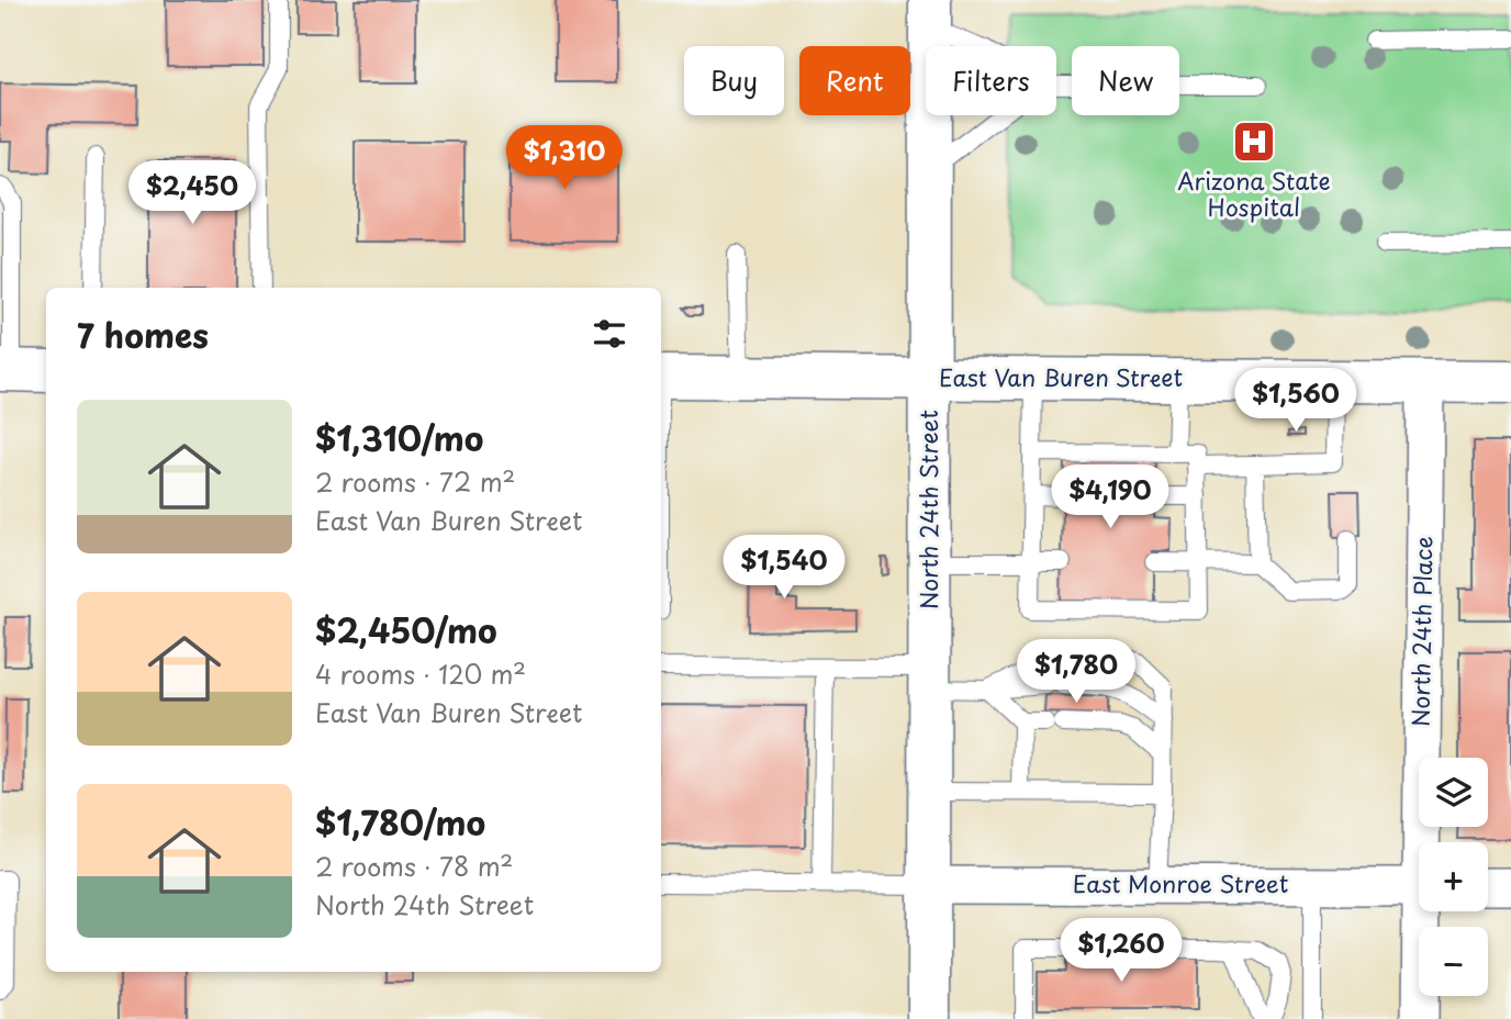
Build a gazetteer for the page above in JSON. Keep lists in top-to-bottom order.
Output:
{
  "streets": {
    "main road": ["East Van Buren Street", "North 24th Street"],
    "street": ["North 24th Place", "East Monroe Street"]
  },
  "crossings": [
    ["East Van Buren Street", "North 24th Street"],
    ["East Van Buren Street", "North 24th Place"],
    ["North 24th Street", "East Monroe Street"]
  ],
  "places": {
    "hospital": ["Arizona State Hospital"]
  },
  "page": {
    "chip": [
      "Buy",
      "Rent",
      "Filters",
      "New"
    ],
    "price": [
      "$1,310",
      "$2,450",
      "$1,560",
      "$4,190",
      "$1,540",
      "$1,780",
      "$1,260"
    ],
    "heading": "7 homes",
    "list": [
      {
        "name": "$1,310/mo",
        "note": "2 rooms · 72 m² · East Van Buren Street"
      },
      {
        "name": "$2,450/mo",
        "note": "4 rooms · 120 m² · East Van Buren Street"
      },
      {
        "name": "$1,780/mo",
        "note": "2 rooms · 78 m² · North 24th Street"
      }
    ],
    "map_buttons": ["+", "−"]
  }
}
